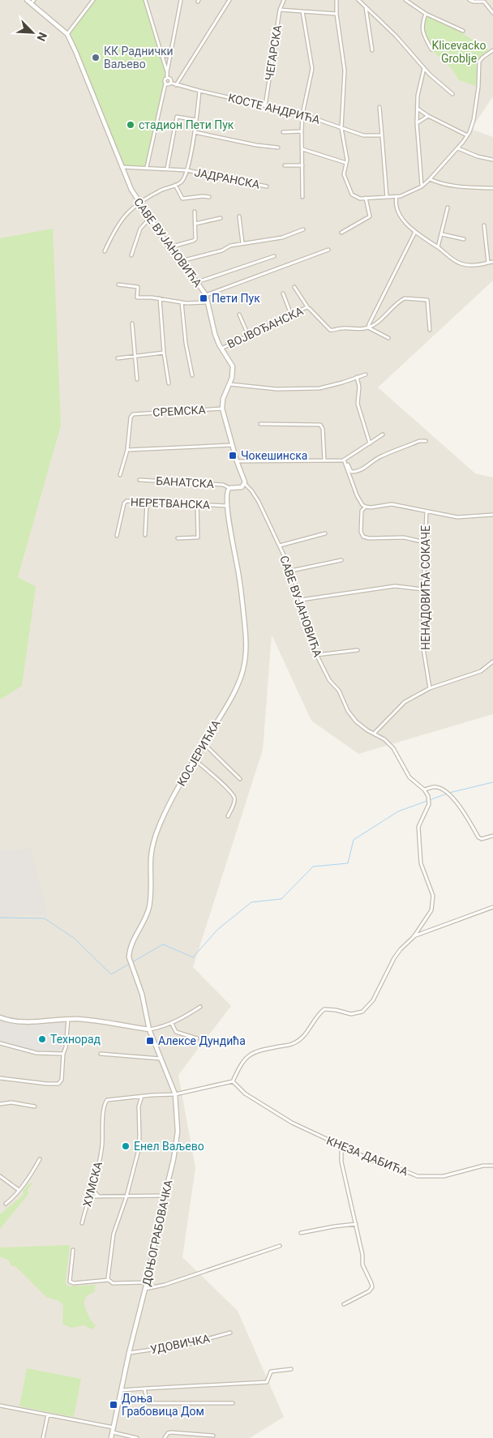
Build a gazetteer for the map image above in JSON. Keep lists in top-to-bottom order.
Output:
{
  "streets": {
    "street": [
      "ЧЕГАРСКА",
      "КОСТЕ АНДРИЋА",
      "ЈАДРАНСКА",
      "САВЕ ВУЈАНОВИЋА",
      "ВОЈВОЂАНСКА",
      "СРЕМСКА",
      "БАНАТСКА",
      "НЕРЕТВАНСКА",
      "НЕНАДОВИЋА СОКАЧЕ",
      "КОСЈЕРИЋКА",
      "КНЕЗА ДАБИЋА",
      "ХУМСКА",
      "ДОЊОГРАБОВАЧКА",
      "УДОВИЧКА"
    ]
  },
  "crossings": [
    ["ЧЕГАРСКА", "КОСТЕ АНДРИЋА"],
    ["ЈАДРАНСКА", "САВЕ ВУЈАНОВИЋА"],
    ["САВЕ ВУЈАНОВИЋА", "ВОЈВОЂАНСКА"],
    ["САВЕ ВУЈАНОВИЋА", "СРЕМСКА"],
    ["БАНАТСКА", "КОСЈЕРИЋКА"],
    ["НЕРЕТВАНСКА", "КОСЈЕРИЋКА"],
    ["КОСЈЕРИЋКА", "ДОЊОГРАБОВАЧКА"],
    ["ДОЊОГРАБОВАЧКА", "УДОВИЧКА"]
  ],
  "parks": ["Klicevacko Groblje"],
  "places": {
    "other": [
      "КК Раднички Ваљево",
      "стадион Пети Пук",
      "Технорад",
      "Енел Ваљево"
    ],
    "transit": [
      "Пети Пук",
      "Чокешинска",
      "Алексе Дундића",
      "Доња Грабовица Дом"
    ]
  },
  "north": "bottom right"
}
